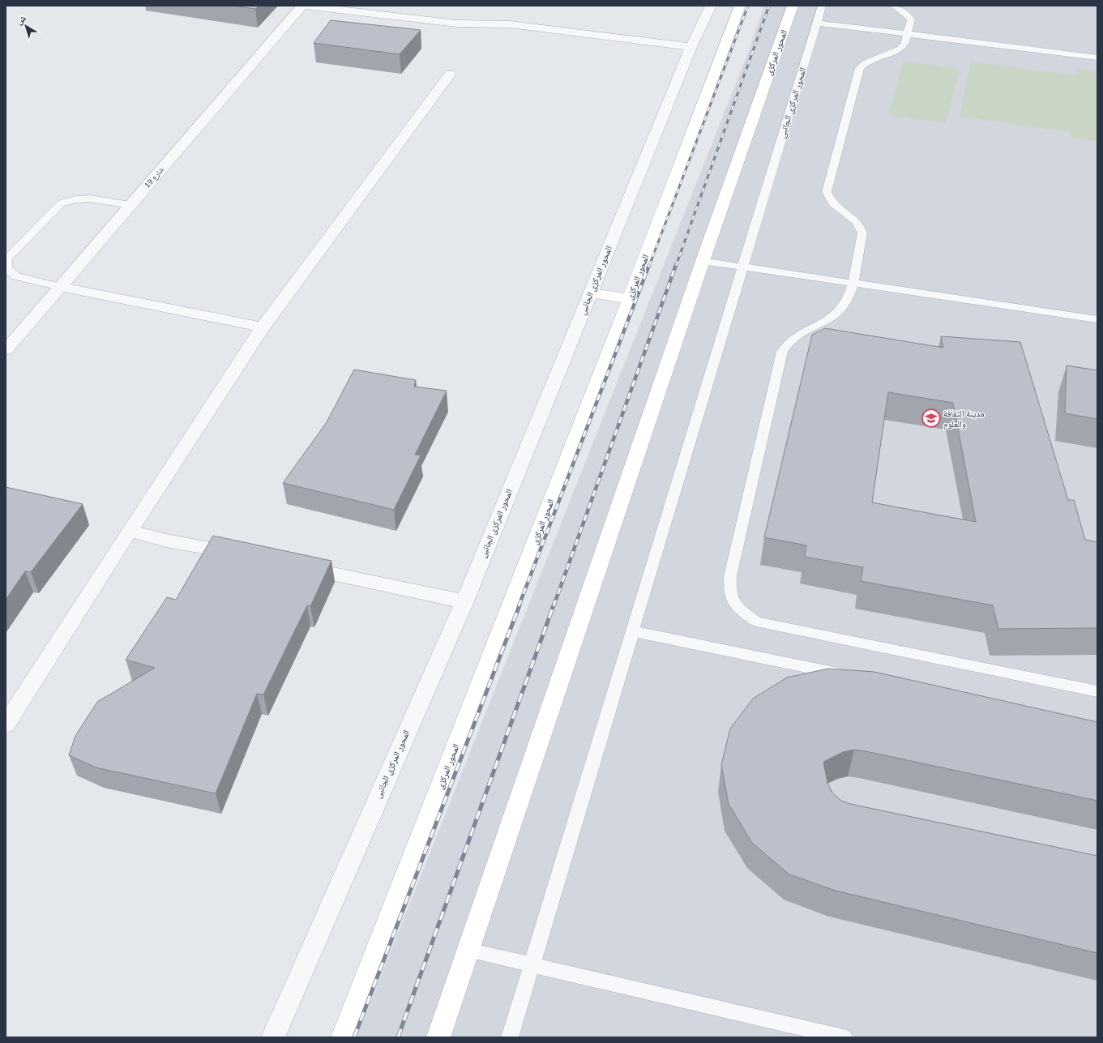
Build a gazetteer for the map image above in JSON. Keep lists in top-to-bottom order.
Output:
{
  "streets": {
    "main road": ["المحور المركزى"],
    "street": ["المحور المركزى الجانبى", "شارع 19"]
  },
  "places": {
    "school or university": ["مدينة الثقافة والعلوم"]
  },
  "north": "top left"
}
